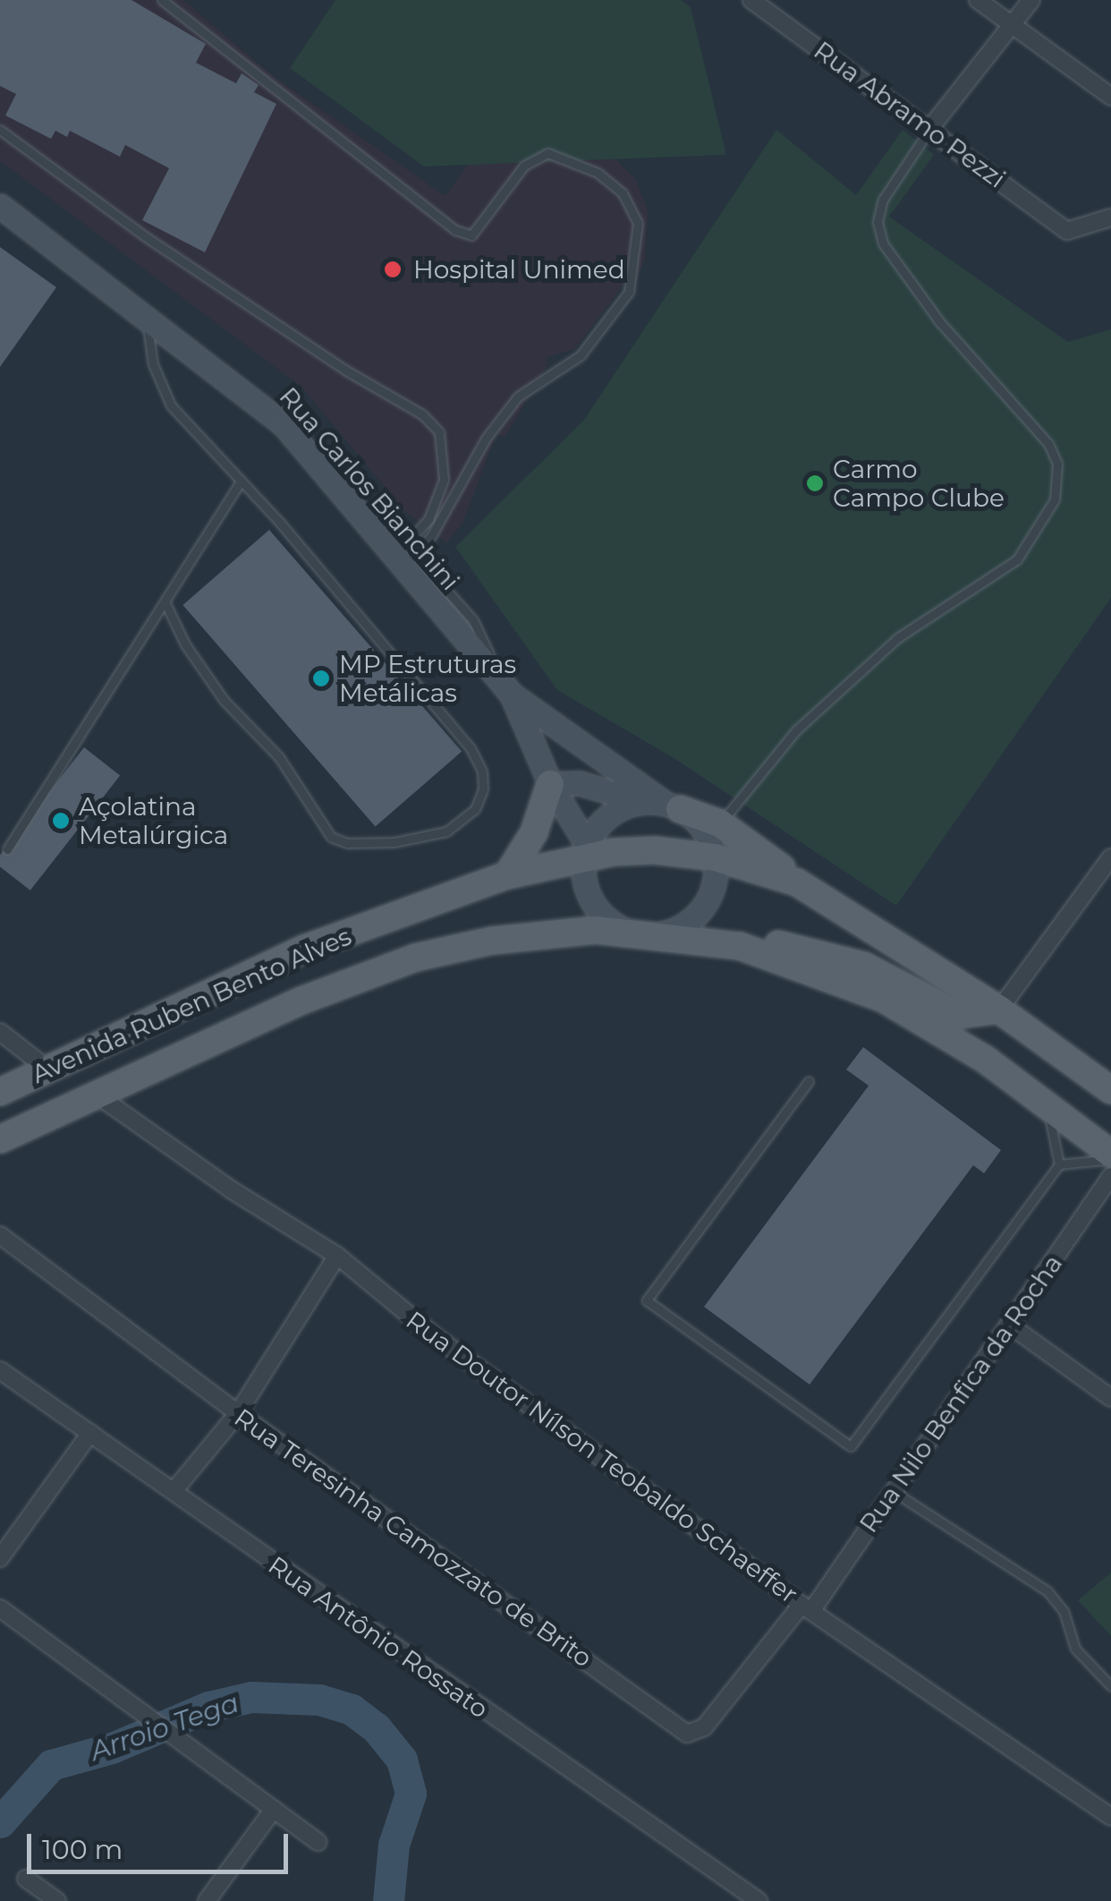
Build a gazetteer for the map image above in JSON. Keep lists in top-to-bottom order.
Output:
{
  "streets": {
    "main road": ["Avenida Ruben Bento Alves"],
    "street": [
      "Rua Abramo Pezzi",
      "Rua Carlos Bianchini",
      "Rua Nilo Benfica da Rocha",
      "Rua Doutor Nílson Teobaldo Schaeffer",
      "Rua Teresinha Camozzato de Brito",
      "Rua Antônio Rossato"
    ]
  },
  "crossings": [
    ["Rua Carlos Bianchini", "Avenida Ruben Bento Alves"],
    ["Avenida Ruben Bento Alves", "Rua Doutor Nílson Teobaldo Schaeffer"],
    ["Rua Nilo Benfica da Rocha", "Rua Doutor Nílson Teobaldo Schaeffer"],
    ["Rua Nilo Benfica da Rocha", "Rua Teresinha Camozzato de Brito"],
    ["Rua Doutor Nílson Teobaldo Schaeffer", "Rua Teresinha Camozzato de Brito"]
  ],
  "water": ["Arroio Tega"],
  "places": [
    "Hospital Unimed",
    "Carmo Campo Clube",
    "MP Estruturas Metálicas",
    "Açolatina Metalúrgica"
  ],
  "scale_bar": "100 m"
}
